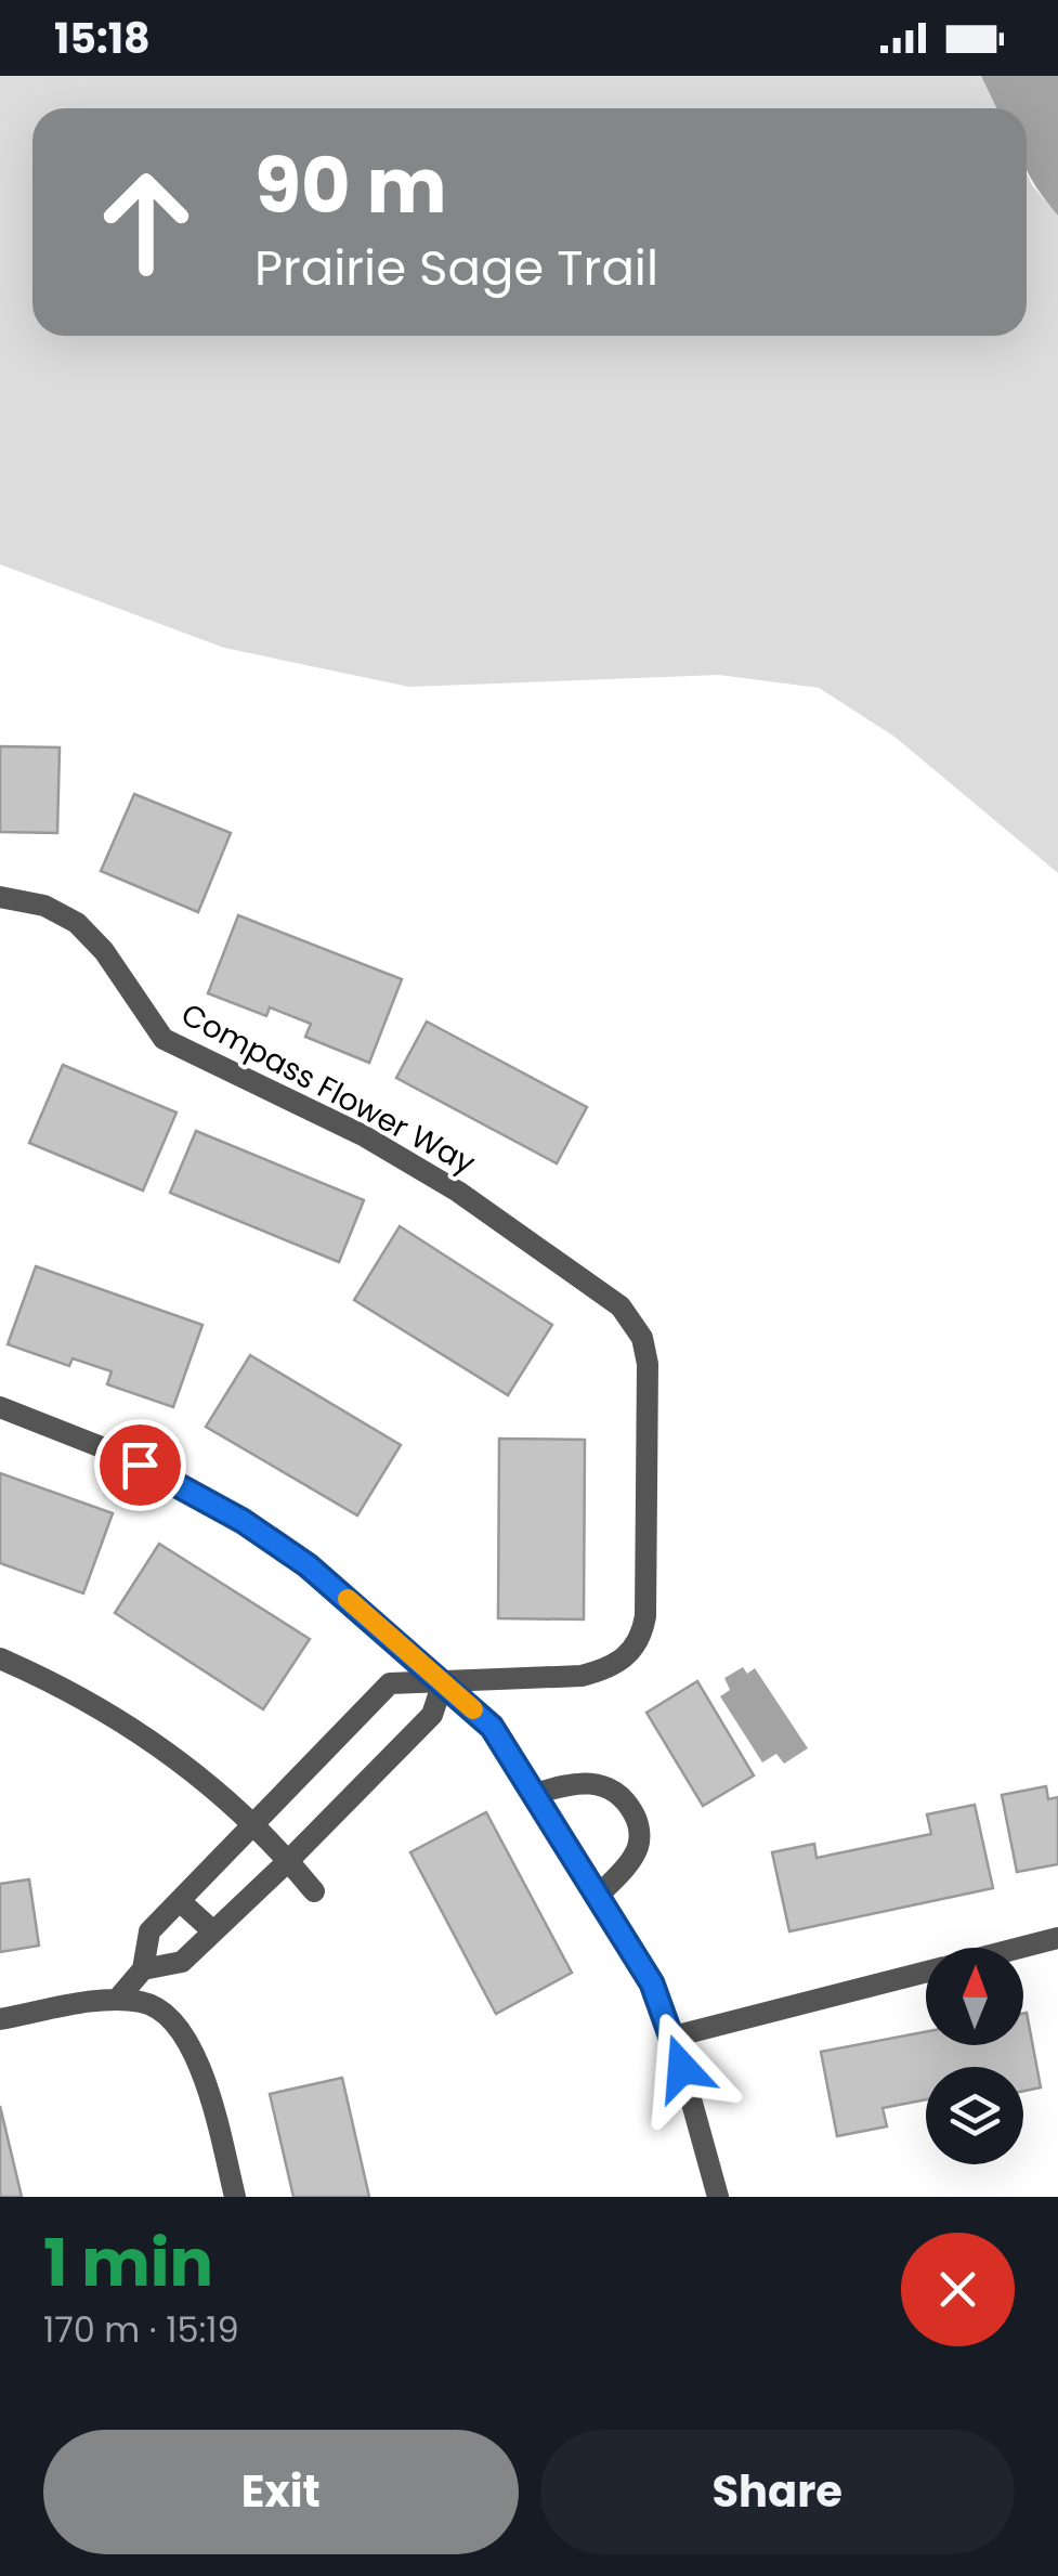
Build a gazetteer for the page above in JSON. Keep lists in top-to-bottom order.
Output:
{
  "streets": {
    "street": ["Compass Flower Way"]
  },
  "north": "top",
  "page": {
    "status": "15:18",
    "turn": ["90 m", "Prairie Sage Trail"],
    "heading": ["1 min", "170 m · 15:19"],
    "buttons": ["Exit", "Share"]
  }
}
